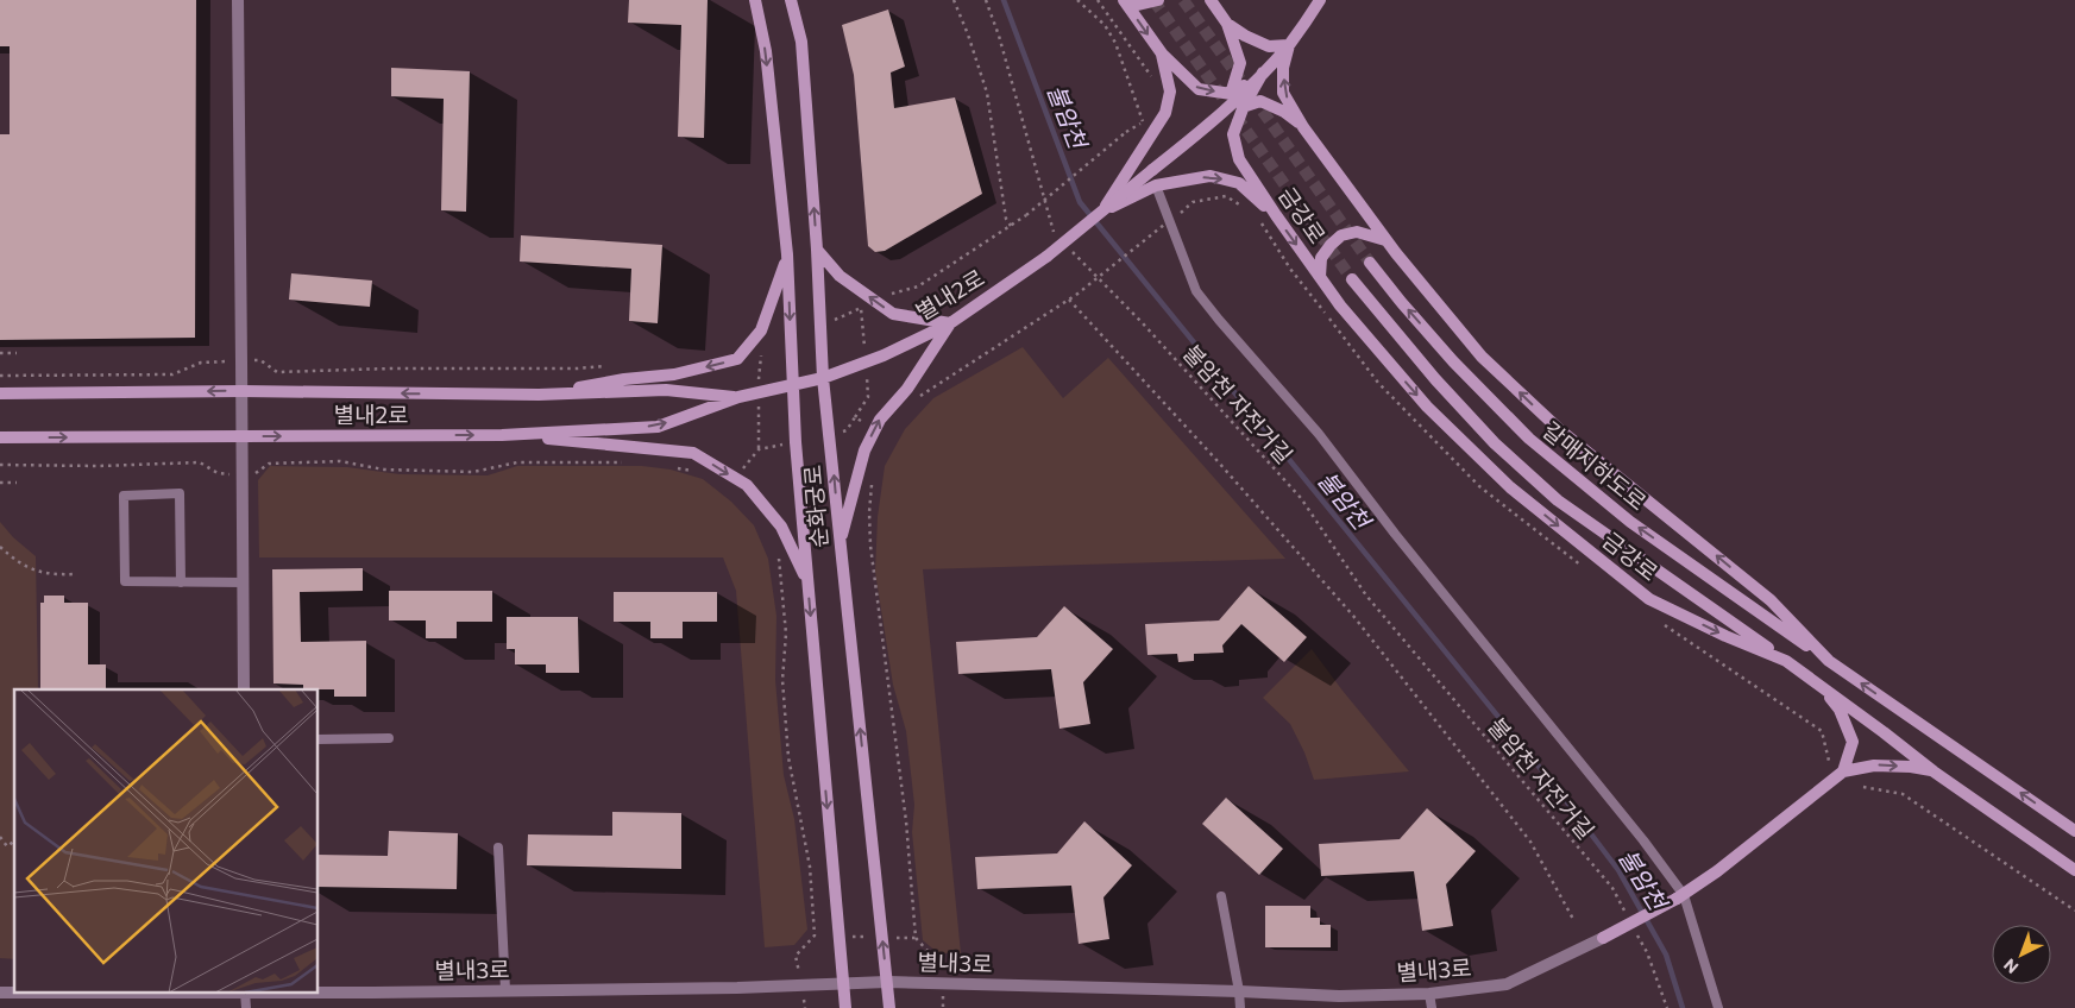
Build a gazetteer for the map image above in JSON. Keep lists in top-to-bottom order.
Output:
{
  "streets": {
    "street": [
      "금강로",
      "별내2로",
      "갈매지하도로",
      "순화궁로",
      "별내3로"
    ],
    "path": ["불암천 자전거길"]
  },
  "crossings": [
    ["금강로", "갈매지하도로"],
    ["별내2로", "순화궁로"],
    ["순화궁로", "별내3로"]
  ],
  "water": ["불암천"],
  "north": "bottom left"
}
